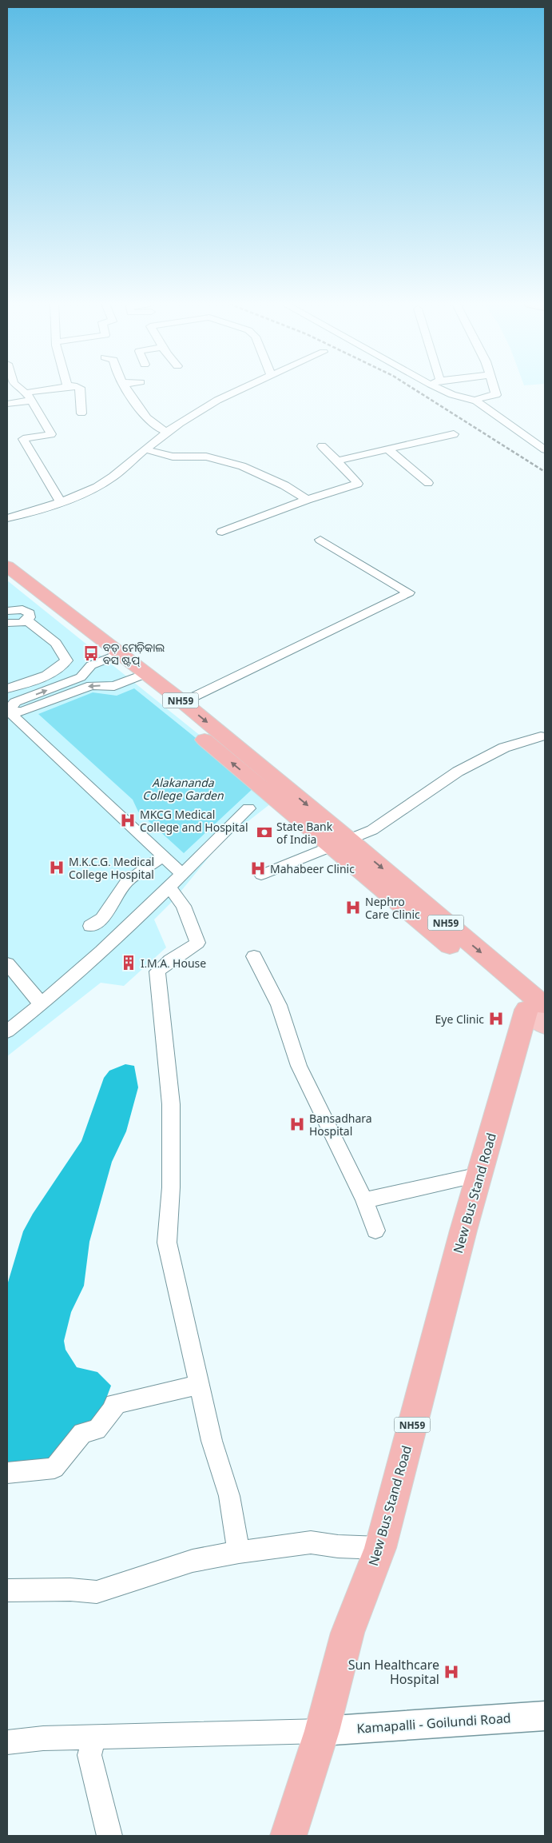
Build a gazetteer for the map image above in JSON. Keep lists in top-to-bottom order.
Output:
{
  "streets": {
    "highway": ["NH59", "New Bus Stand Road"],
    "street": ["Kamapalli - Goilundi Road"]
  },
  "crossings": [
    ["NH59", "New Bus Stand Road"],
    ["New Bus Stand Road", "Kamapalli - Goilundi Road"]
  ],
  "parks": ["Alakananda College Garden"],
  "places": {
    "bus stop": ["ବଡ଼ ମେଡ଼ିକାଲ ବସ ଷ୍ଟପ୍"],
    "hospital": [
      "MKCG Medical College and Hospital",
      "M.K.C.G. Medical College Hospital",
      "Mahabeer Clinic",
      "Nephro Care Clinic",
      "Eye Clinic",
      "Bansadhara Hospital",
      "Sun Healthcare Hospital"
    ],
    "bank": ["State Bank of India"],
    "building": ["I.M.A. House"]
  }
}
